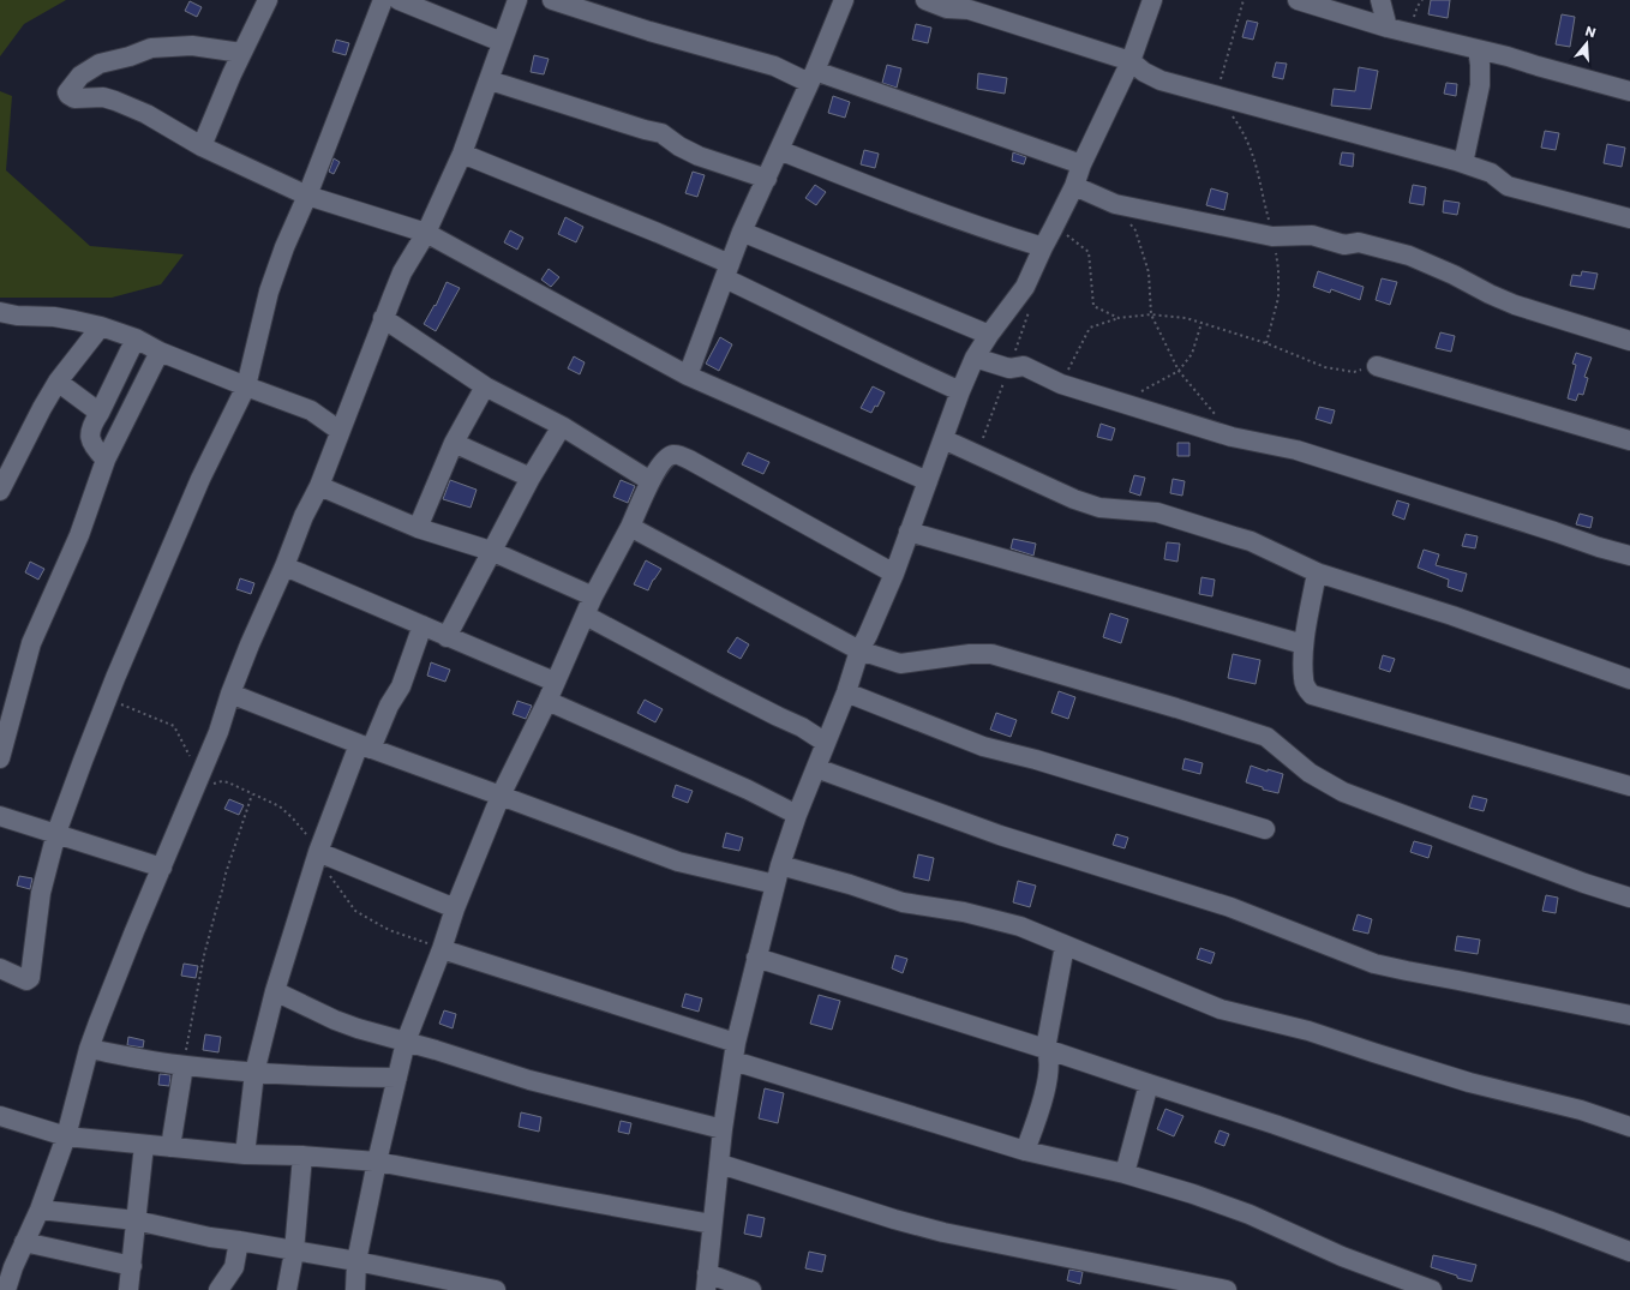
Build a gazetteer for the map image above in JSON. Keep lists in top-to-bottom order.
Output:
{
  "north": "top"
}
